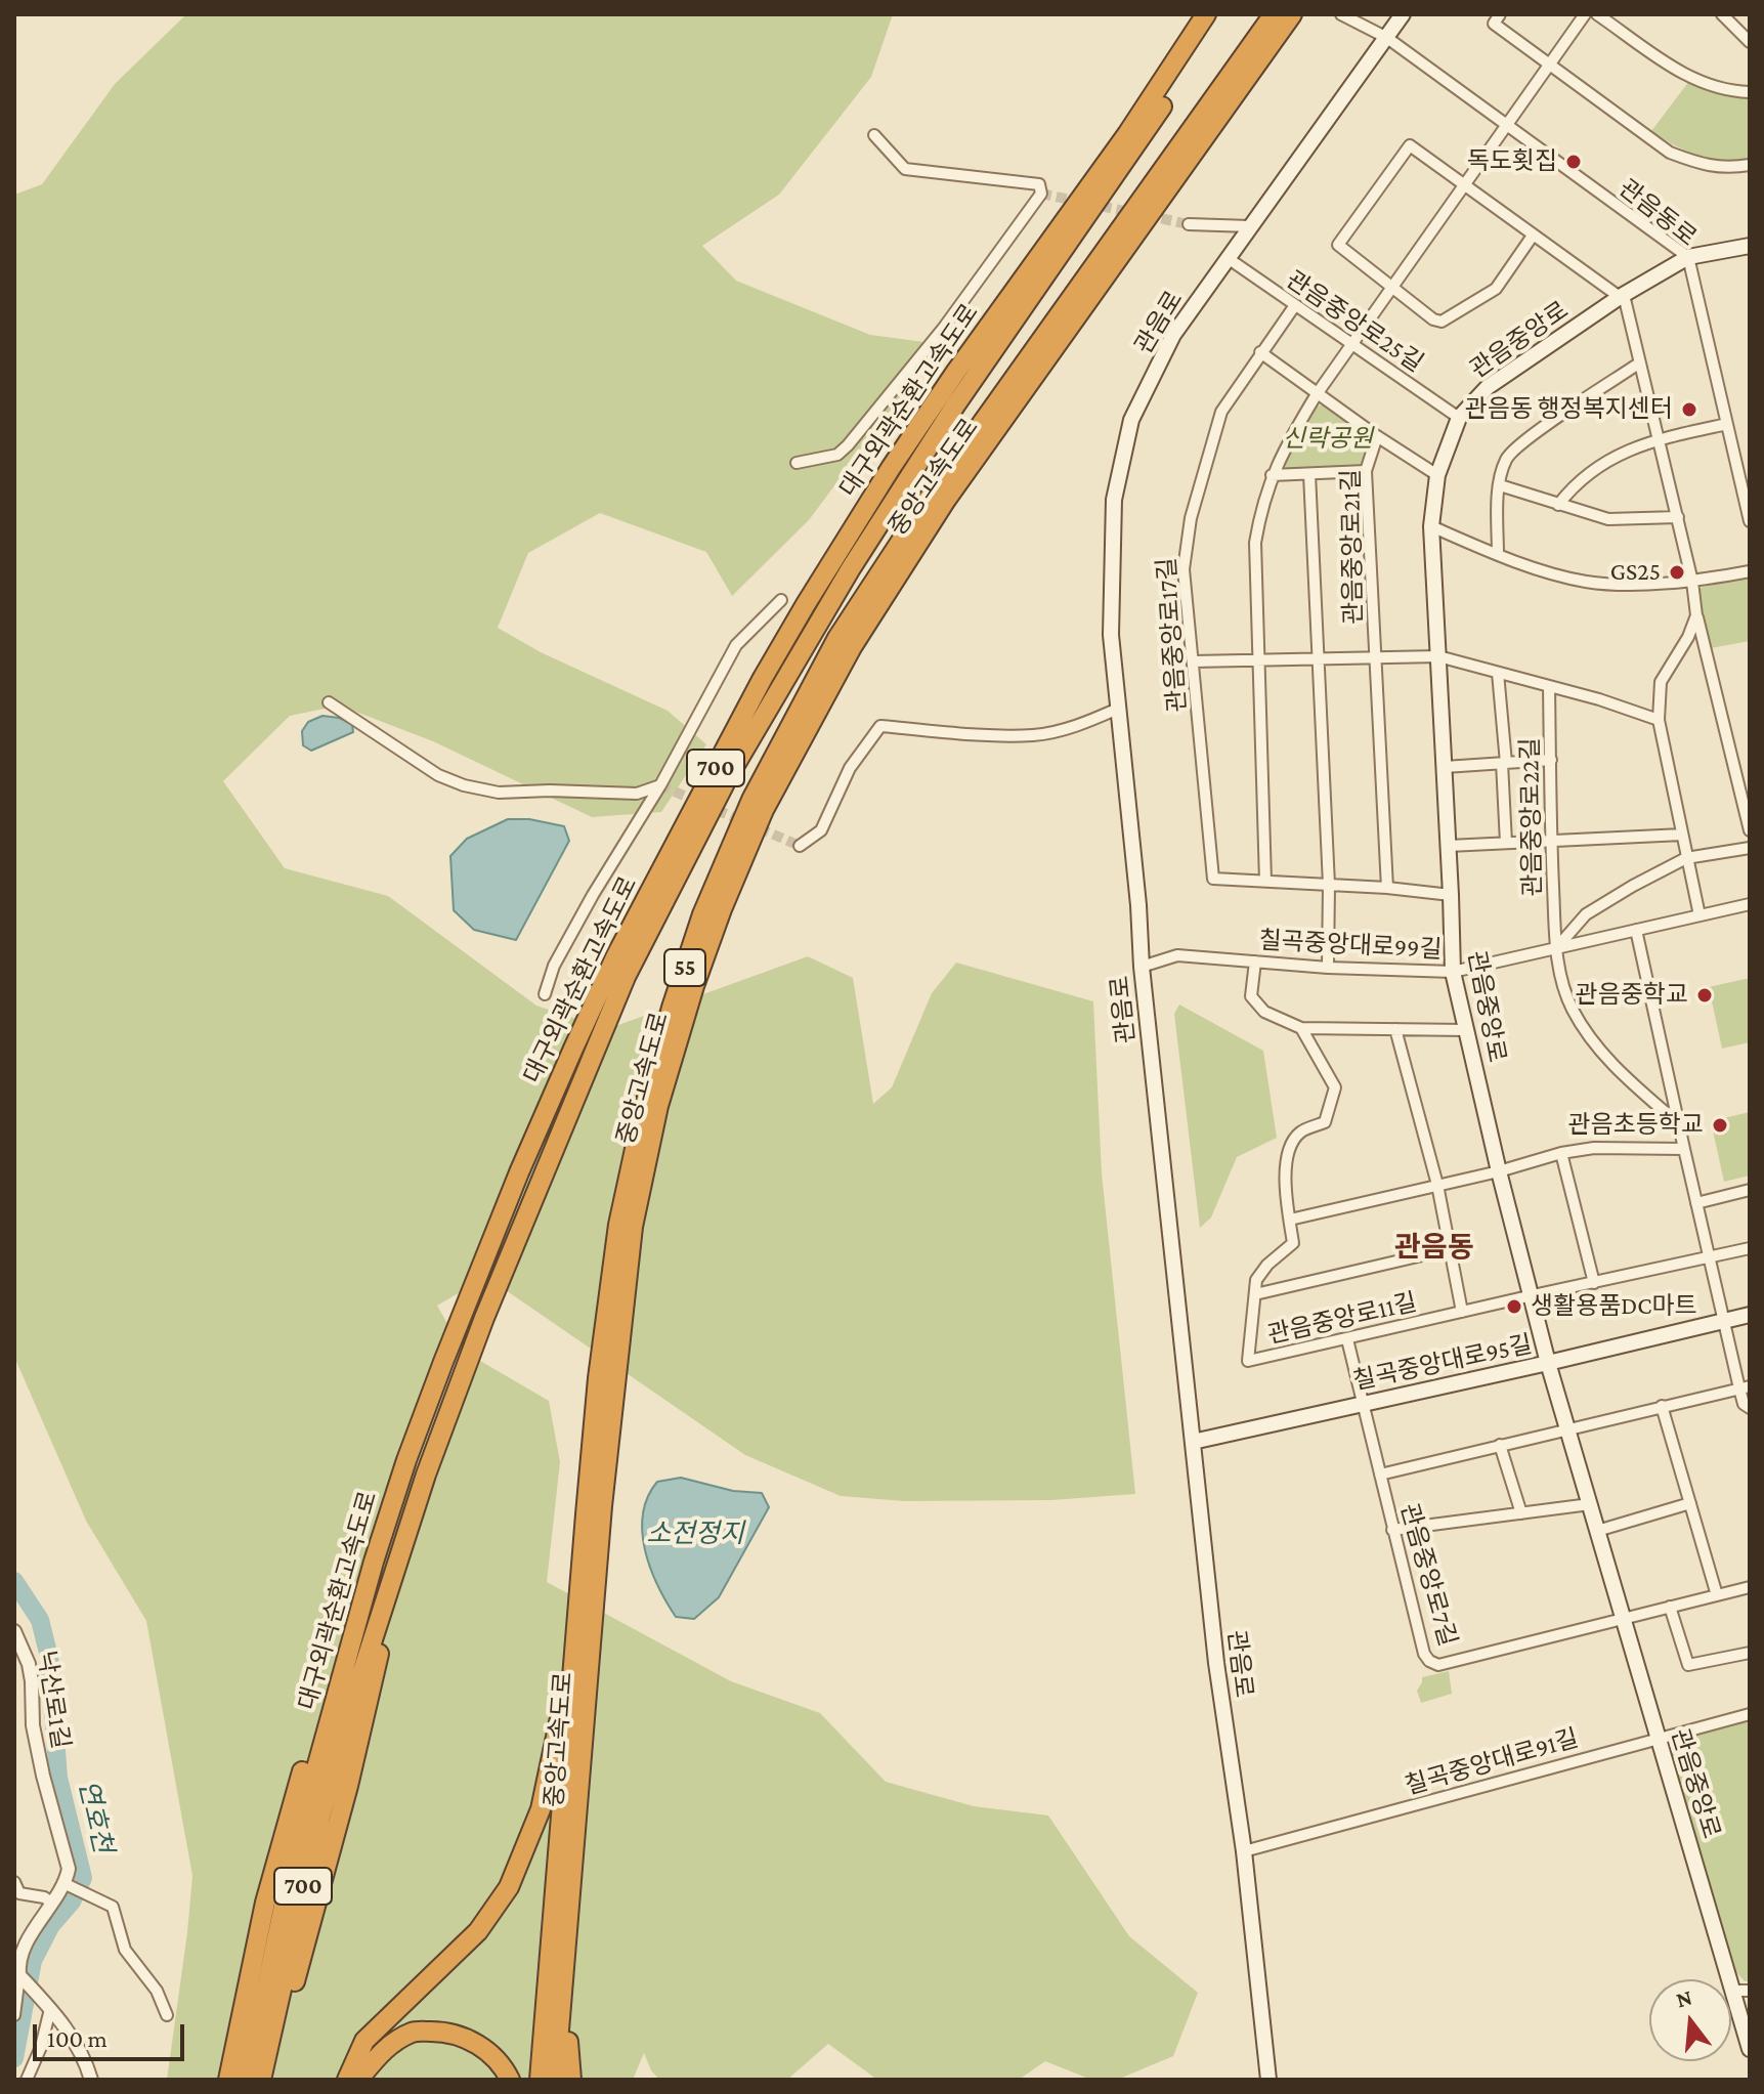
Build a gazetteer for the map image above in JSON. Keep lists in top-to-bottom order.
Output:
{
  "streets": {
    "highway": [
      "대구외곽순환고속도로",
      "중앙고속도로",
      "700",
      "55"
    ],
    "main road": ["관음로", "관음중앙로", "칠곡중앙대로95길"],
    "street": [
      "관음동로",
      "관음중앙로25길",
      "관음중앙로21길",
      "관음중앙로17길",
      "관음중앙로22길",
      "칠곡중앙대로99길",
      "관음중앙로11길",
      "관음중앙로7길",
      "낙산로1길",
      "칠곡중앙대로91길"
    ]
  },
  "crossings": [
    ["관음동로", "관음로"],
    ["관음동로", "관음중앙로"],
    ["관음중앙로25길", "관음로"],
    ["관음중앙로25길", "관음중앙로"],
    ["관음중앙로25길", "관음중앙로17길"],
    ["관음로", "칠곡중앙대로99길"],
    ["관음로", "칠곡중앙대로95길"],
    ["관음로", "칠곡중앙대로91길"],
    ["관음중앙로", "관음중앙로21길"],
    ["관음중앙로", "관음중앙로17길"],
    ["관음중앙로", "관음중앙로22길"],
    ["관음중앙로", "칠곡중앙대로99길"],
    ["관음중앙로", "관음중앙로11길"],
    ["관음중앙로", "칠곡중앙대로95길"],
    ["관음중앙로", "관음중앙로7길"],
    ["관음중앙로", "칠곡중앙대로91길"],
    ["관음중앙로21길", "관음중앙로17길"],
    ["관음중앙로22길", "칠곡중앙대로99길"],
    ["관음중앙로11길", "관음중앙로7길"],
    ["칠곡중앙대로95길", "관음중앙로7길"]
  ],
  "districts": ["관음동"],
  "water": ["소전정지", "연호천"],
  "parks": ["신락공원"],
  "places": [
    "독도횟집",
    "관음동 행정복지센터",
    "GS25",
    "관음중학교",
    "관음초등학교",
    "생활용품DC마트"
  ],
  "scale_bar": "100 m",
  "north": "top"
}
